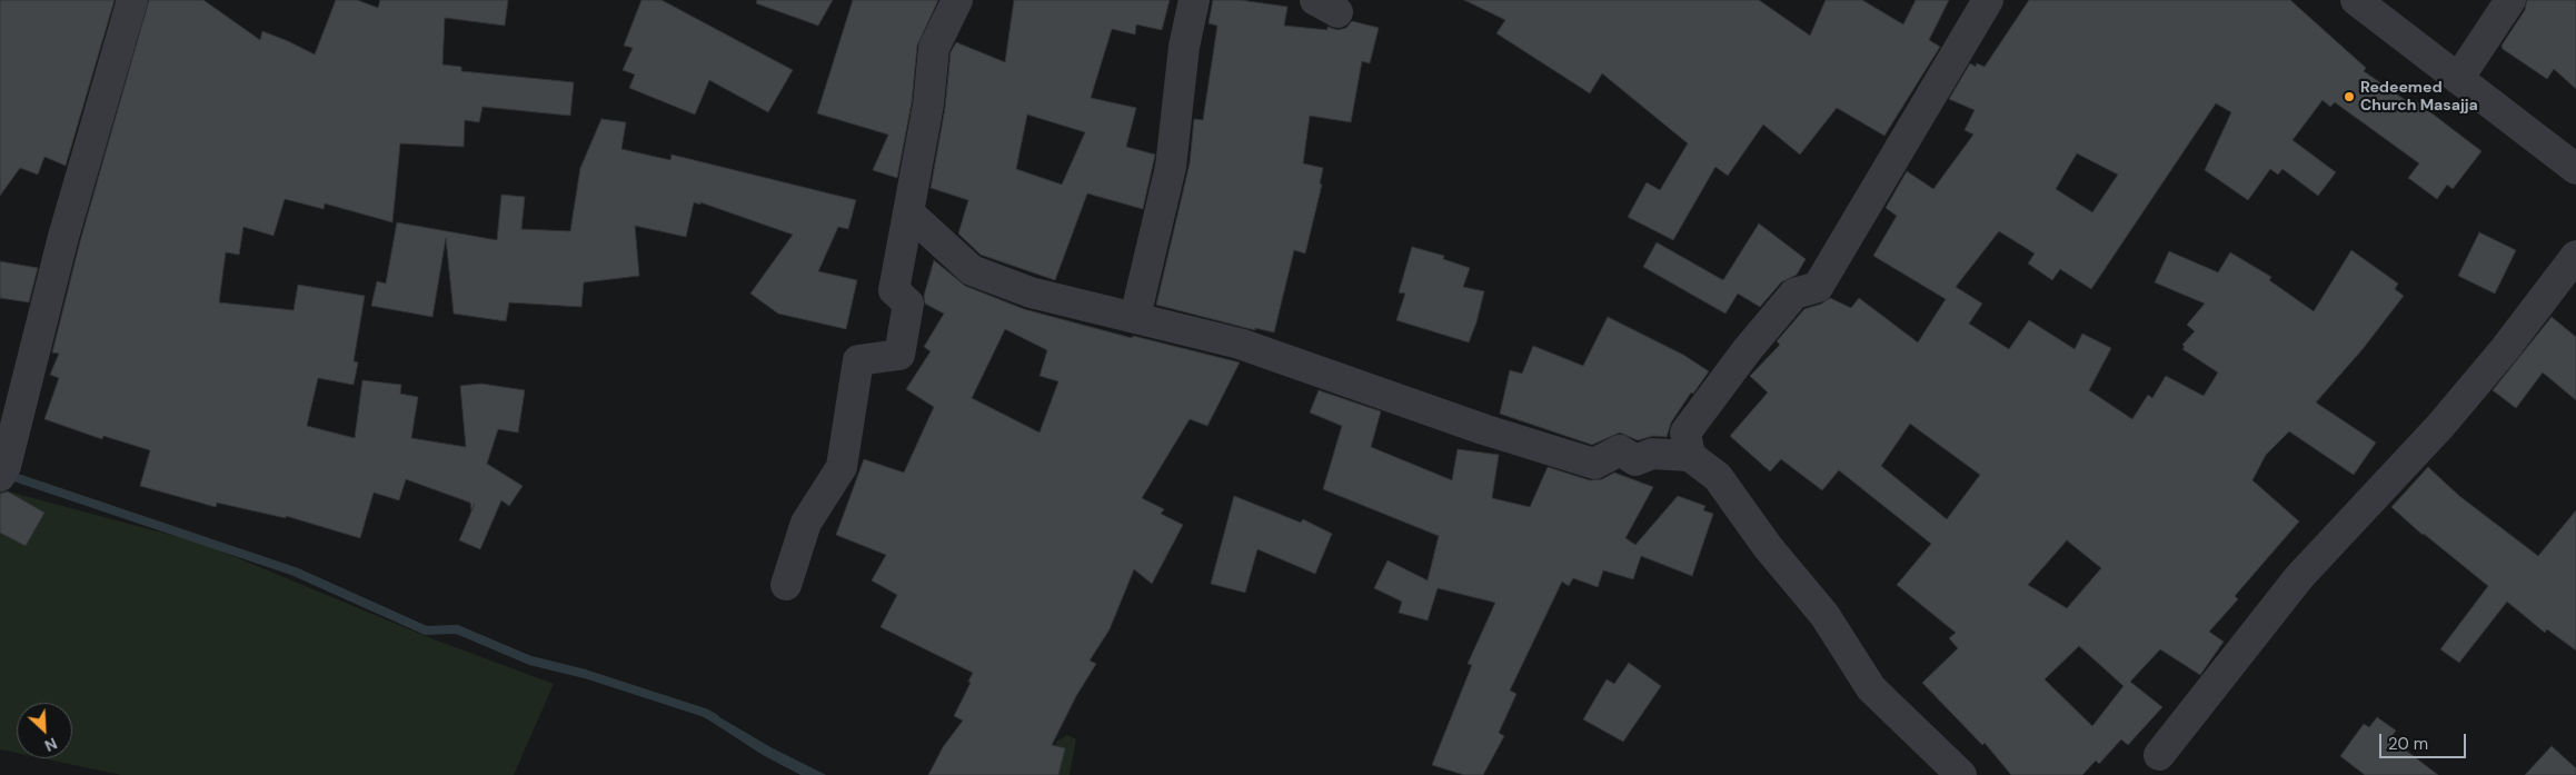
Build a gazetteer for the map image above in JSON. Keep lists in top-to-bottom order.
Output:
{
  "places": ["Redeemed Church Masajja"],
  "scale_bar": "20 m",
  "north": "bottom right"
}
